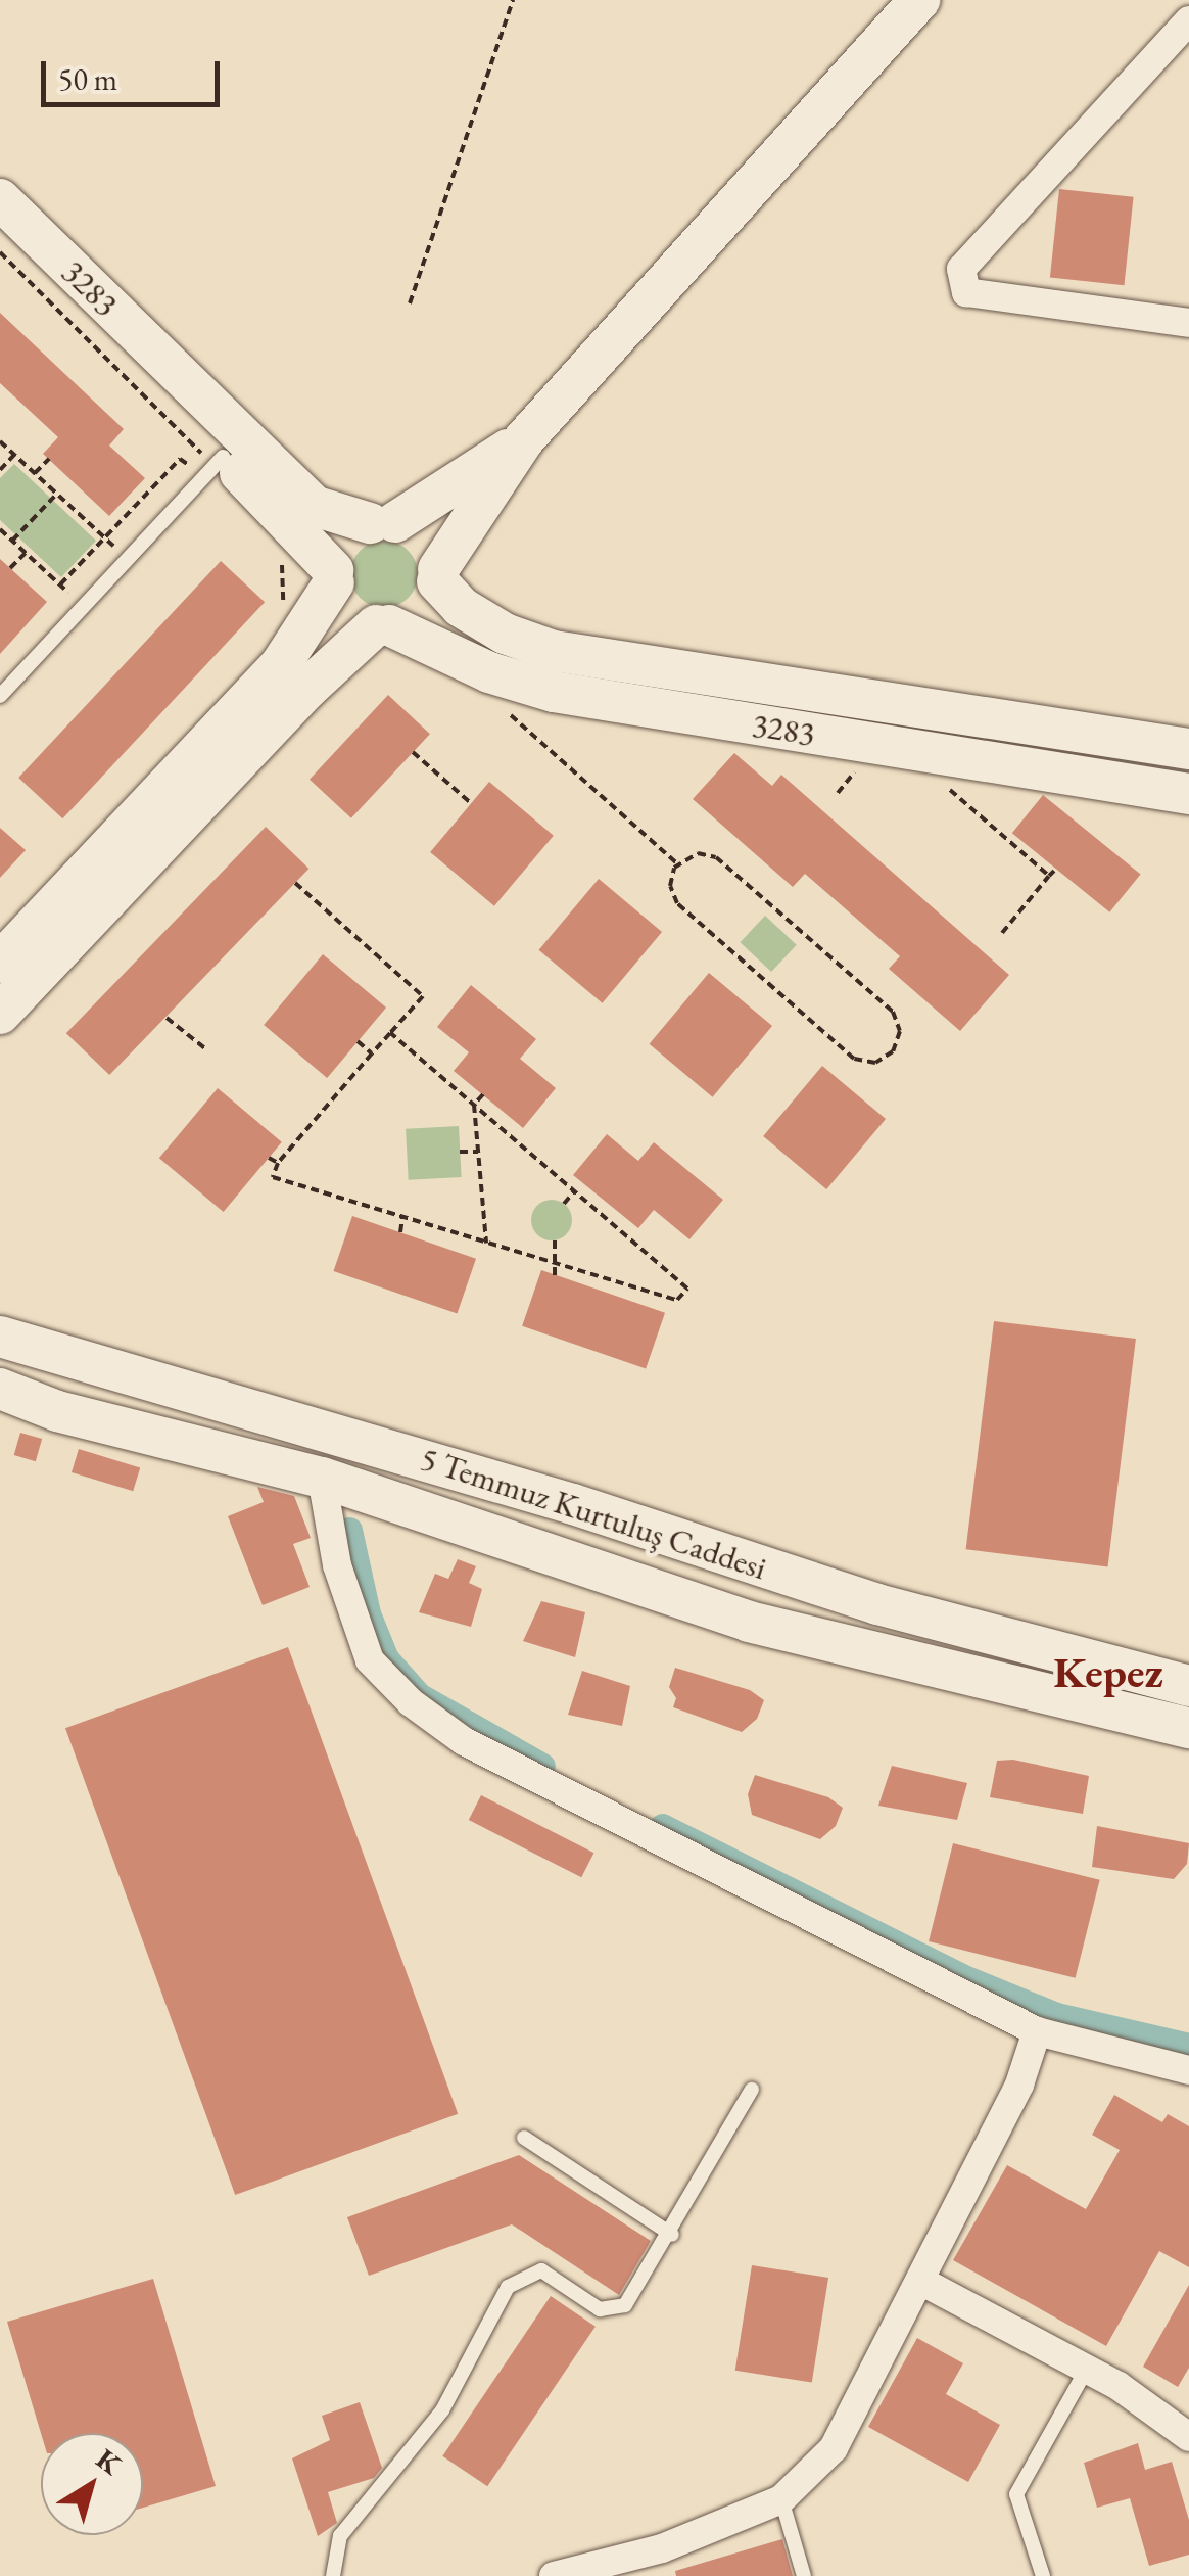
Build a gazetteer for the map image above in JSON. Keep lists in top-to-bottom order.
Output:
{
  "streets": {
    "street": ["3283", "5 Temmuz Kurtuluş Caddesi"]
  },
  "districts": ["Kepez"],
  "scale_bar": "50 m",
  "north": "top right"
}
